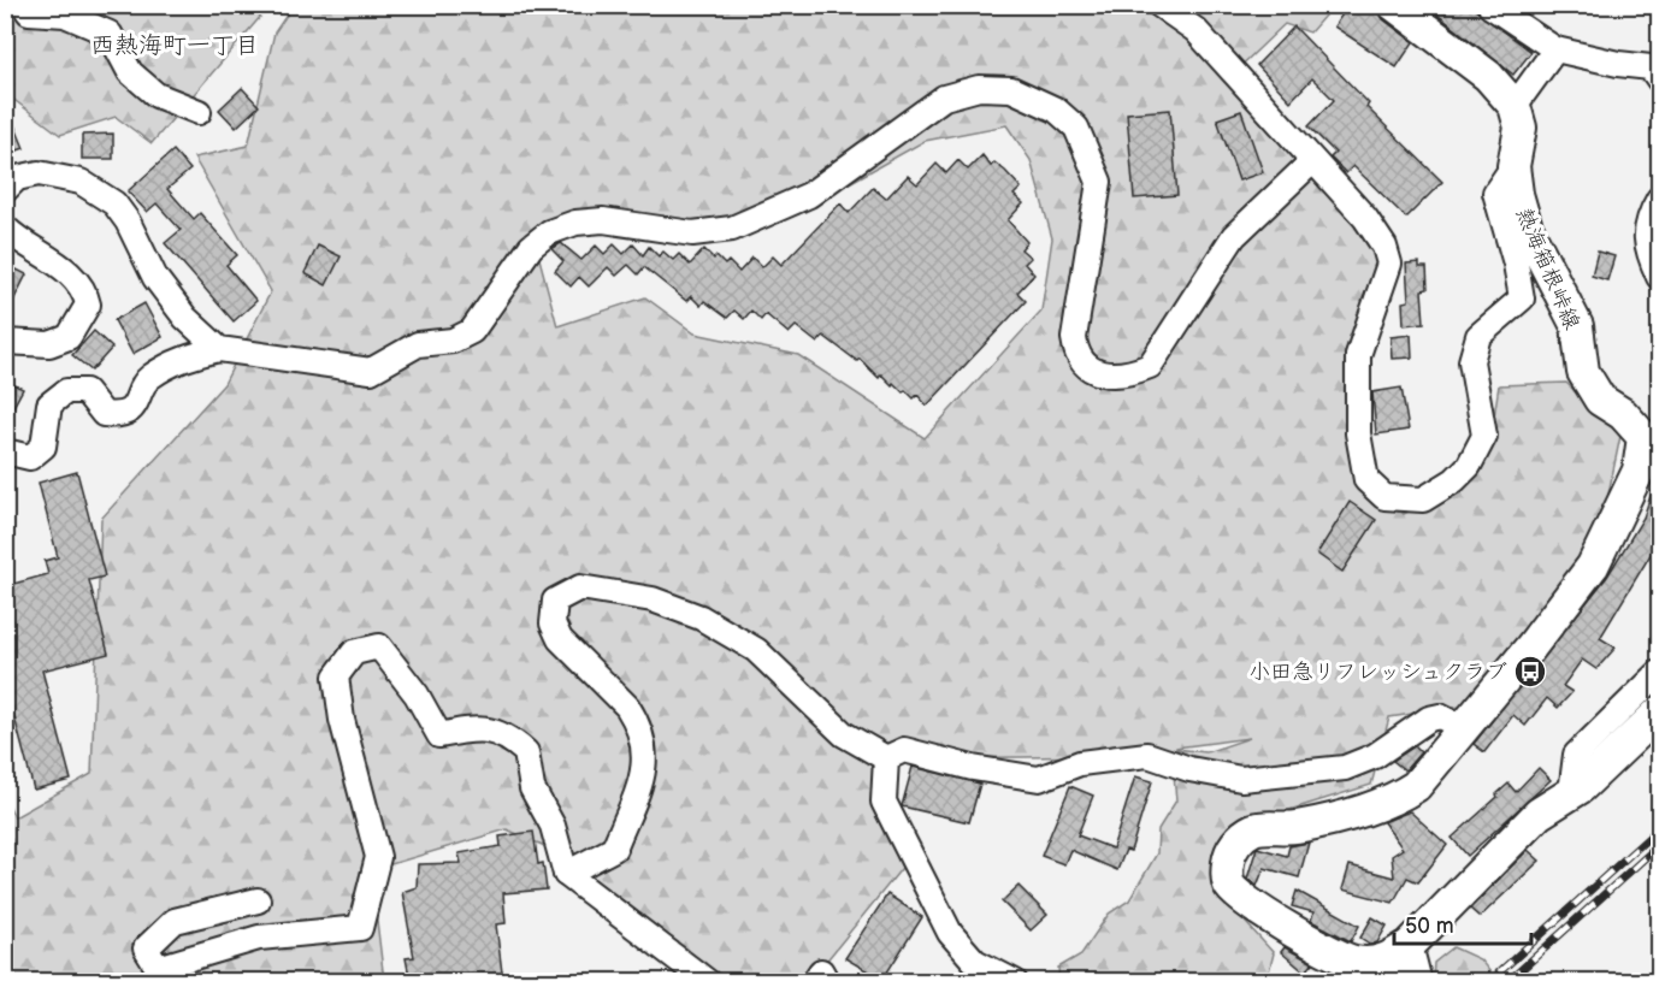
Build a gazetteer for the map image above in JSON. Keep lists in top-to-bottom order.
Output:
{
  "streets": {
    "main road": ["熱海箱根峠線"]
  },
  "districts": ["西熱海町一丁目"],
  "places": {
    "bus stop": ["小田急リフレッシュクラブ"]
  },
  "scale_bar": "50 m"
}
